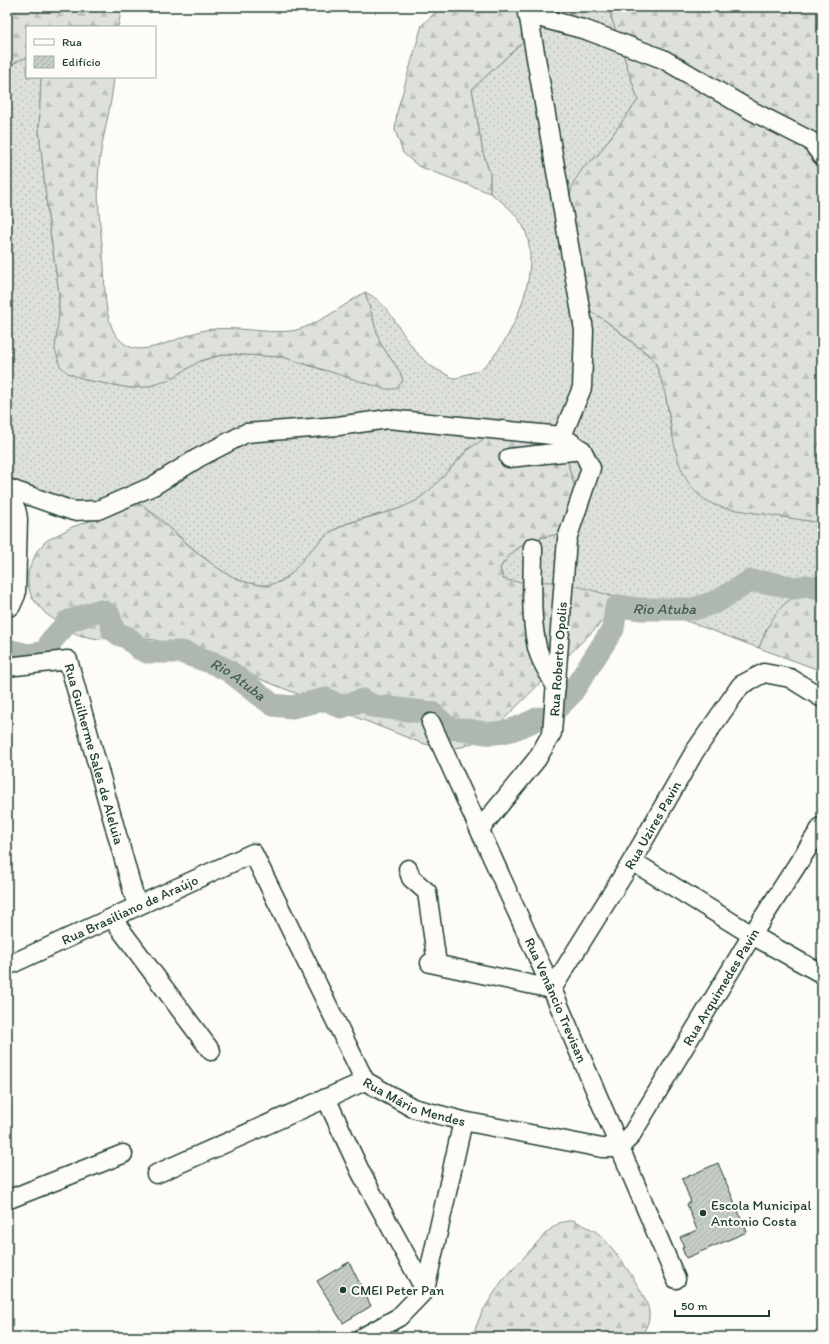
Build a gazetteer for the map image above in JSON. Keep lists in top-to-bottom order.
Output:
{
  "streets": {
    "street": [
      "Rua Roberto Opolis",
      "Rua Guilherme Sales de Aleluia",
      "Rua Uzires Pavin",
      "Rua Brasiliano de Araújo",
      "Rua Arquimedes Pavin",
      "Rua Venâncio Trevisan",
      "Rua Mário Mendes"
    ]
  },
  "crossings": [
    ["Rua Roberto Opolis", "Rua Venâncio Trevisan"],
    ["Rua Guilherme Sales de Aleluia", "Rua Brasiliano de Araújo"],
    ["Rua Uzires Pavin", "Rua Venâncio Trevisan"],
    ["Rua Brasiliano de Araújo", "Rua Mário Mendes"],
    ["Rua Arquimedes Pavin", "Rua Venâncio Trevisan"],
    ["Rua Arquimedes Pavin", "Rua Mário Mendes"],
    ["Rua Venâncio Trevisan", "Rua Mário Mendes"]
  ],
  "water": ["Rio Atuba"],
  "places": ["Escola Municipal Antonio Costa", "CMEI Peter Pan"],
  "legend": ["Rua", "Edifício"],
  "scale_bar": "50 m"
}
